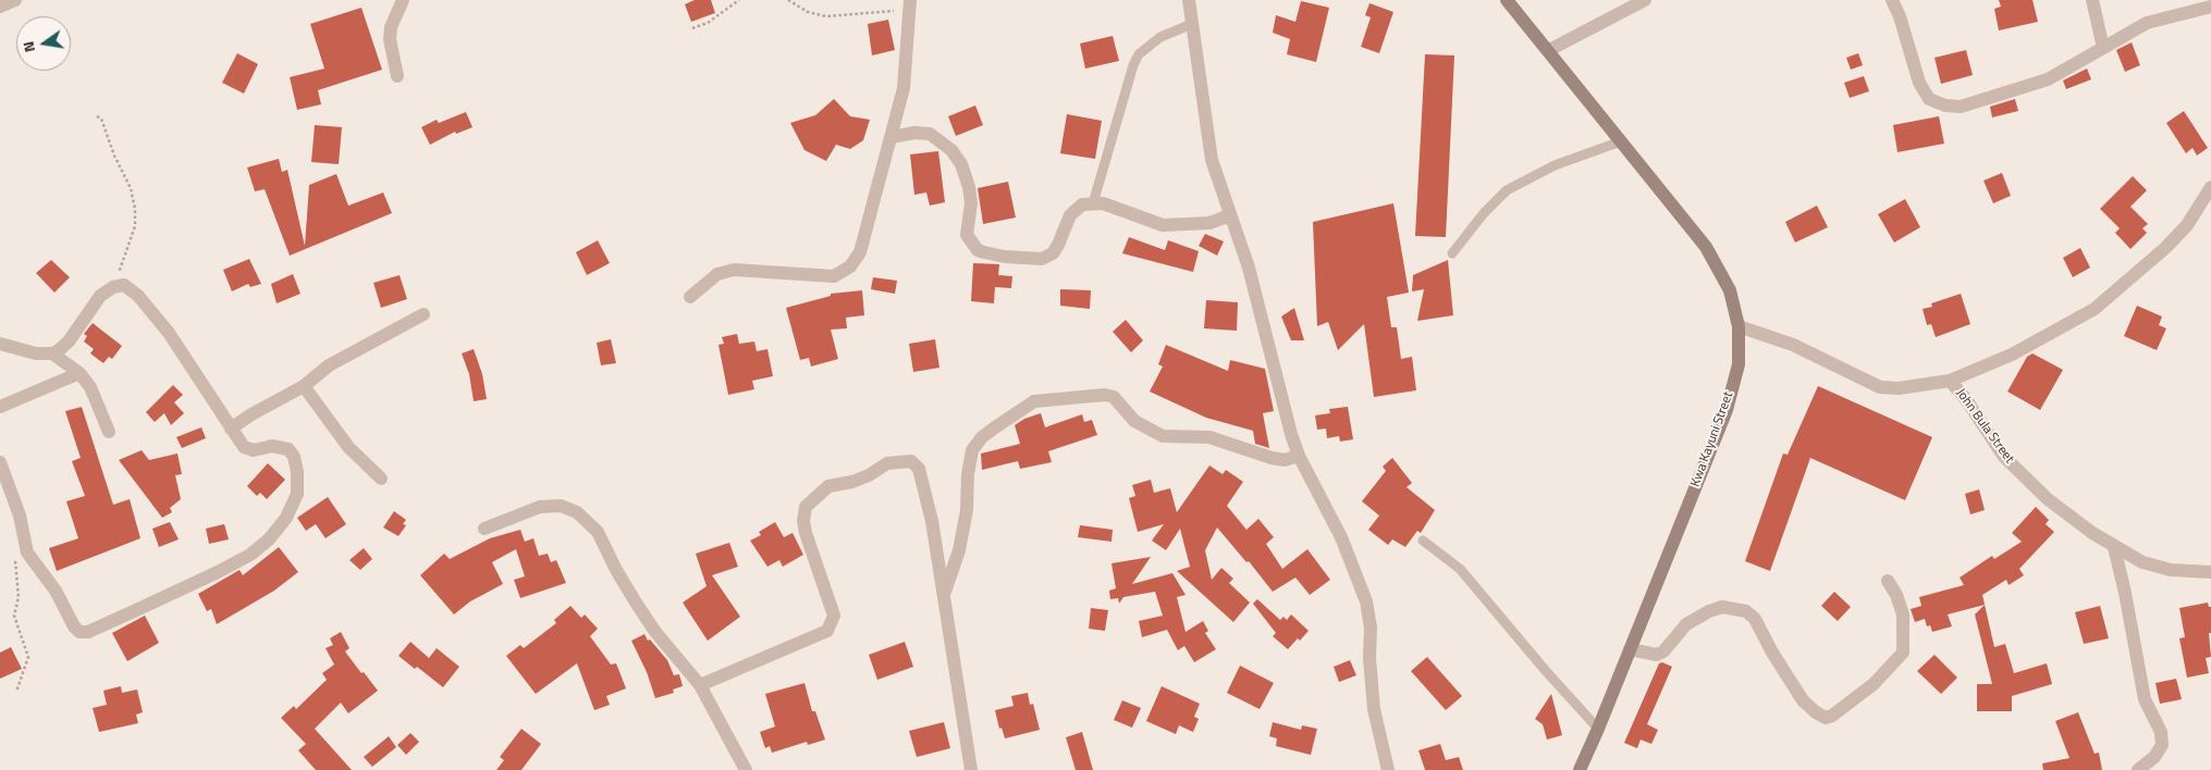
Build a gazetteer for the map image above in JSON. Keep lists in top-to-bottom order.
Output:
{
  "streets": {
    "street": ["John Bula Street", "Kwa Kayuni Street"]
  },
  "crossings": [
    ["John Bula Street", "Kwa Kayuni Street"]
  ],
  "north": "left"
}
